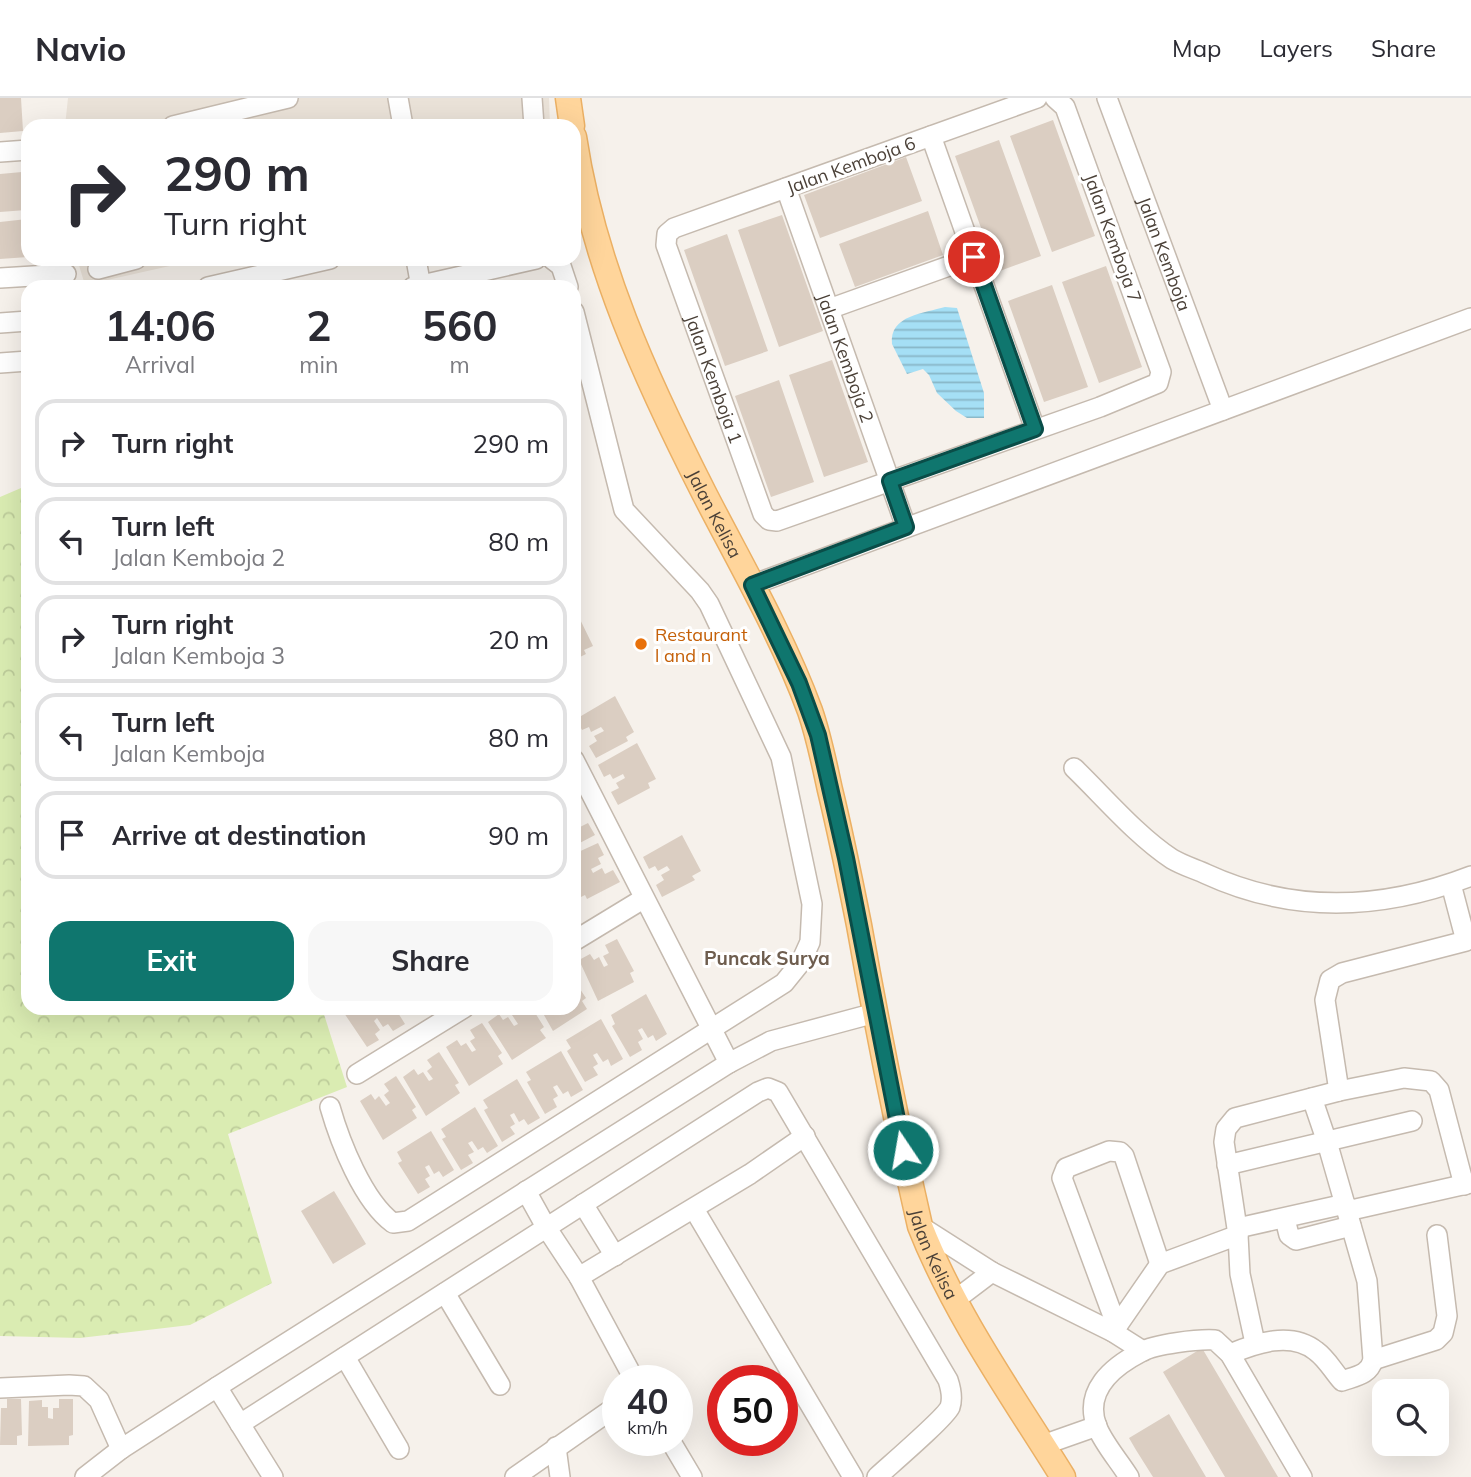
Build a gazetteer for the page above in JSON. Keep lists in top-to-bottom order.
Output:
{
  "streets": {
    "main road": ["Jalan Kelisa"],
    "street": [
      "Jalan Kemboja 6",
      "Jalan Kemboja 7",
      "Jalan Kemboja",
      "Jalan Kemboja 2",
      "Jalan Kemboja 1"
    ]
  },
  "crossings": [
    ["Jalan Kemboja 6", "Jalan Kemboja 2"],
    ["Jalan Kemboja 6", "Jalan Kemboja 1"],
    ["Jalan Kemboja 2", "Jalan Kemboja 1"]
  ],
  "districts": ["Puncak Surya"],
  "places": ["Restaurant l and n"],
  "page": {
    "header": "Navio",
    "nav": ["Map", "Layers", "Share"],
    "turn": ["290 m", "Turn right"],
    "eta": [
      "14:06",
      "Arrival",
      "2",
      "min",
      "560",
      "m"
    ],
    "list": [
      {
        "name": "Turn right",
        "value": "290 m"
      },
      {
        "name": "Turn left",
        "note": "Jalan Kemboja 2",
        "value": "80 m"
      },
      {
        "name": "Turn right",
        "note": "Jalan Kemboja 3",
        "value": "20 m"
      },
      {
        "name": "Turn left",
        "note": "Jalan Kemboja",
        "value": "80 m"
      },
      {
        "name": "Arrive at destination",
        "value": "90 m"
      }
    ],
    "buttons": ["Exit", "Share"],
    "speed": "40 km/h",
    "limit": "50"
  }
}
